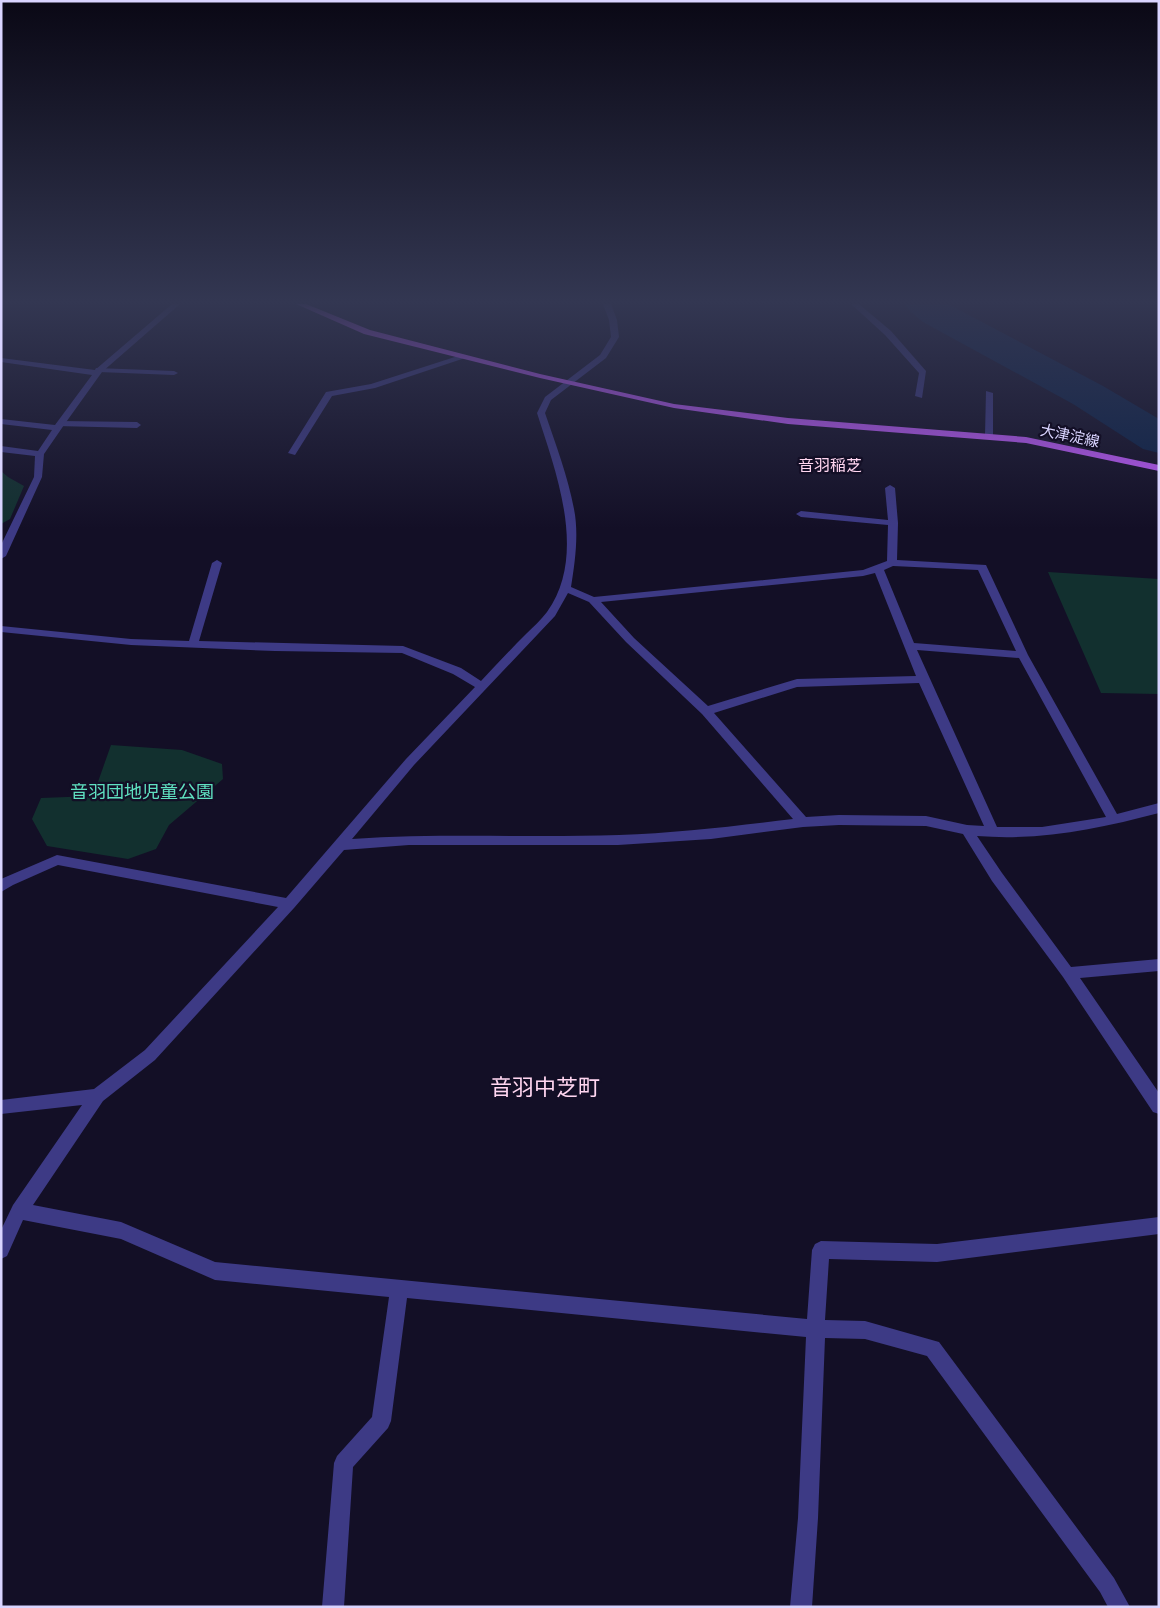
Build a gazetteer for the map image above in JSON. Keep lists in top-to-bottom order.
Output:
{
  "streets": {
    "main road": ["大津淀線"]
  },
  "districts": ["音羽稲芝", "音羽中芝町"],
  "parks": ["音羽団地児童公園"]
}
